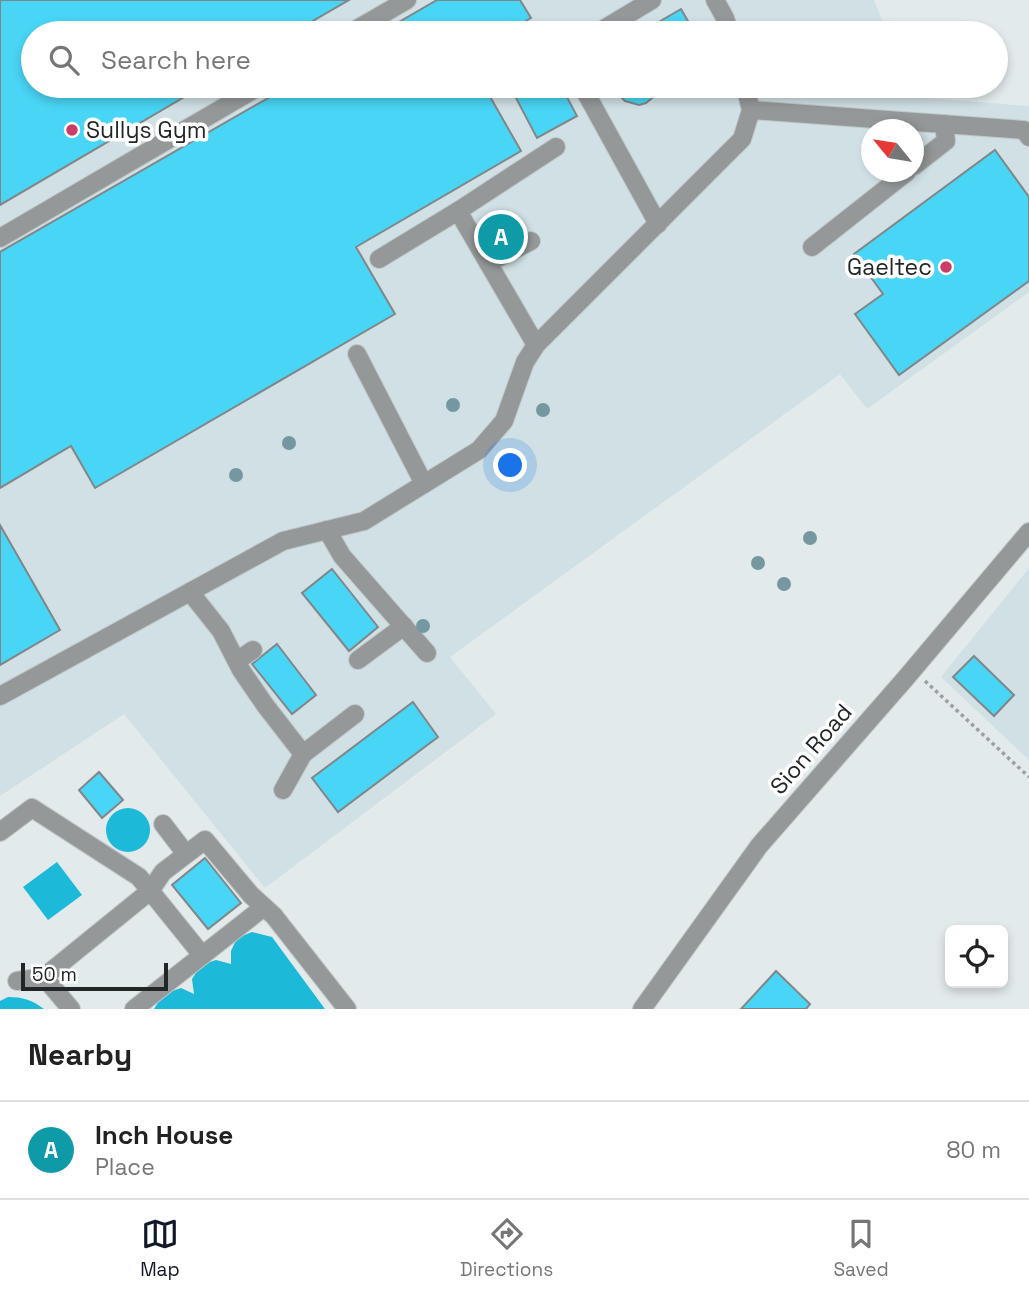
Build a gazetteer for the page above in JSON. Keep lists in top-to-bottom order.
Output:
{
  "streets": {
    "street": ["Sion Road"]
  },
  "places": ["Sullys Gym", "Gaeltec"],
  "scale_bar": "50 m",
  "north": "top left",
  "page": {
    "search": "Search here",
    "pins": "A",
    "scale": "50 m",
    "heading": "Nearby",
    "list": [
      {
        "mark": "A",
        "name": "Inch House",
        "note": "Place",
        "value": "80 m"
      }
    ],
    "nav": ["Map", "Directions", "Saved"]
  }
}
